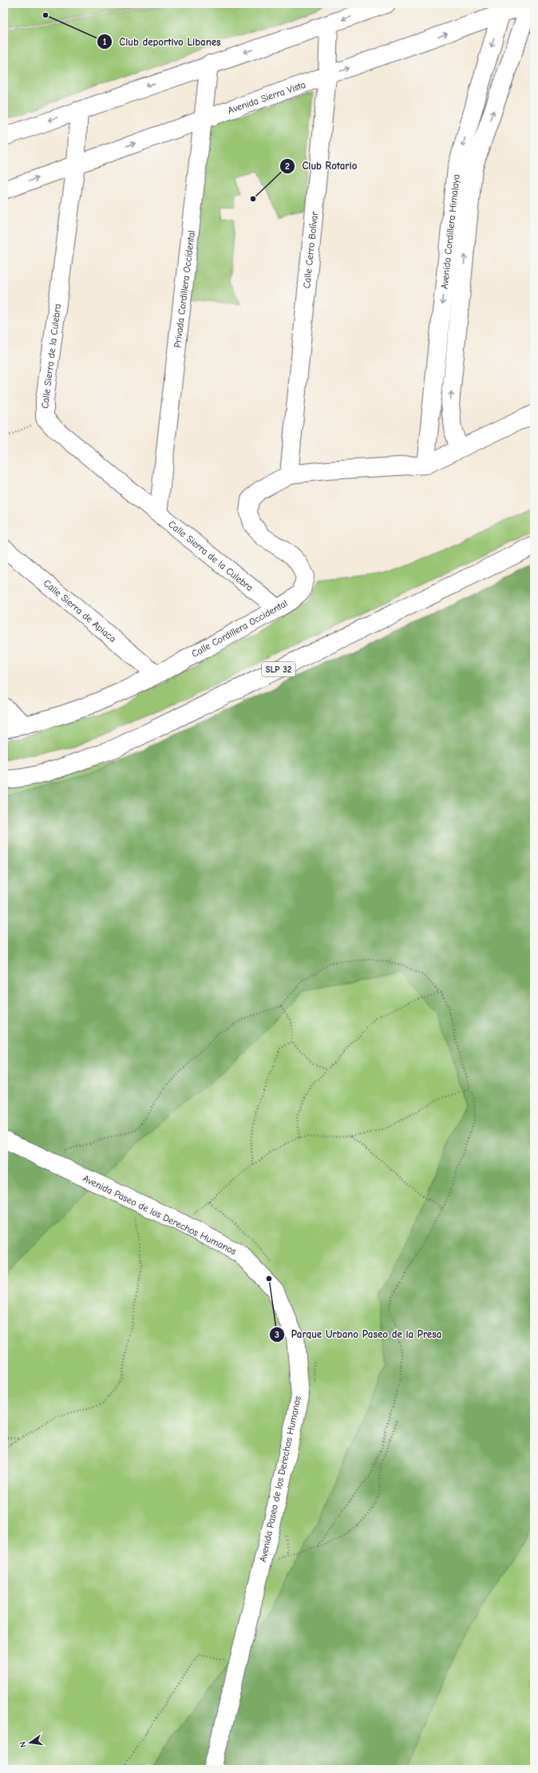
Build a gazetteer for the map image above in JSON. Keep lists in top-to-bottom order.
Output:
{
  "streets": {
    "street": [
      "Avenida Sierra Vista",
      "Avenida Cordillera Himalaya",
      "Calle Cerro Bolívar",
      "Privada Cordillera Occidental",
      "Calle Sierra de la Culebra",
      "Calle Sierra de Apiaca",
      "Calle Cordillera Occidental",
      "SLP 32",
      "Avenida Paseo de los Derechos Humanos"
    ]
  },
  "crossings": [
    ["Avenida Sierra Vista", "Avenida Cordillera Himalaya"],
    ["Avenida Sierra Vista", "Calle Cerro Bolívar"],
    ["Avenida Sierra Vista", "Privada Cordillera Occidental"],
    ["Avenida Sierra Vista", "Calle Sierra de la Culebra"],
    ["Avenida Cordillera Himalaya", "Calle Cordillera Occidental"],
    ["Calle Cerro Bolívar", "Calle Cordillera Occidental"],
    ["Privada Cordillera Occidental", "Calle Sierra de la Culebra"],
    ["Calle Sierra de la Culebra", "Calle Cordillera Occidental"],
    ["Calle Sierra de Apiaca", "Calle Cordillera Occidental"]
  ],
  "places": ["Club deportivo Libanes", "Club Rotario", "Parque Urbano Paseo de la Presa"],
  "north": "left"
}
